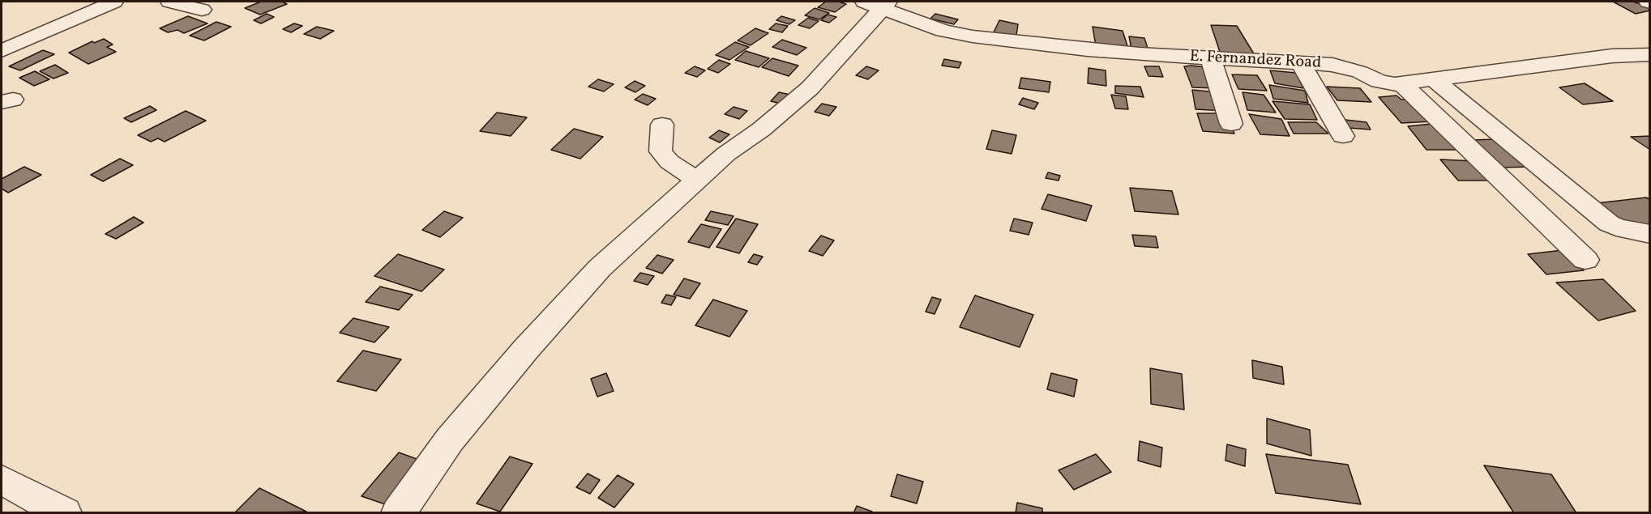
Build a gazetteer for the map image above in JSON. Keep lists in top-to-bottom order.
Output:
{
  "streets": {
    "street": ["E. Fernandez Road"]
  }
}
